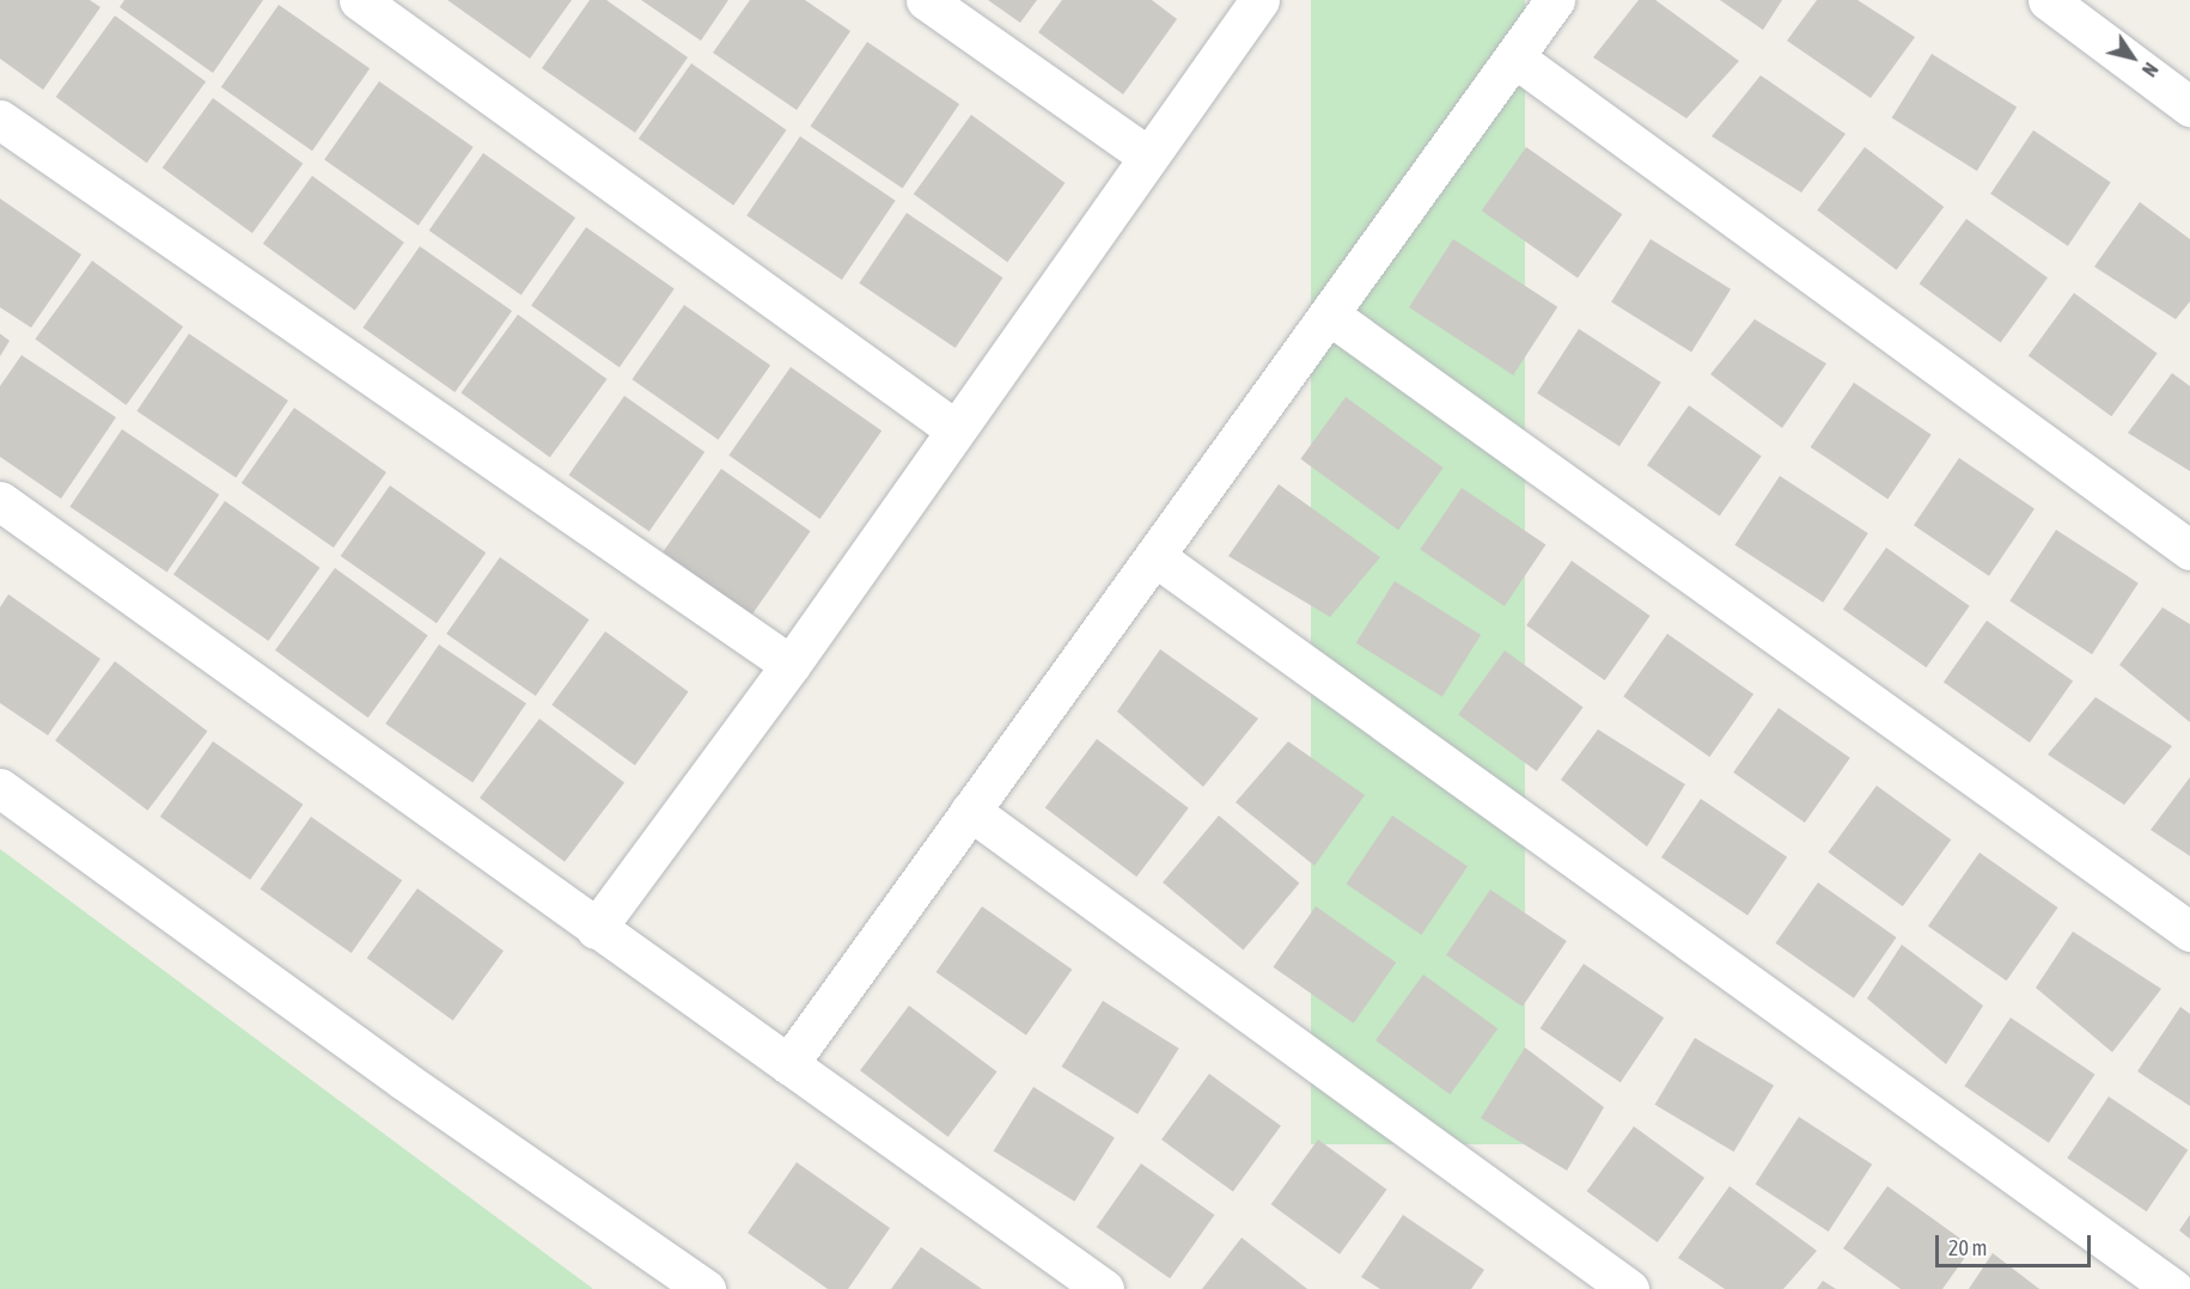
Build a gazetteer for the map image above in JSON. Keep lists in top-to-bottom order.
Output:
{
  "scale_bar": "20 m",
  "north": "bottom right"
}
